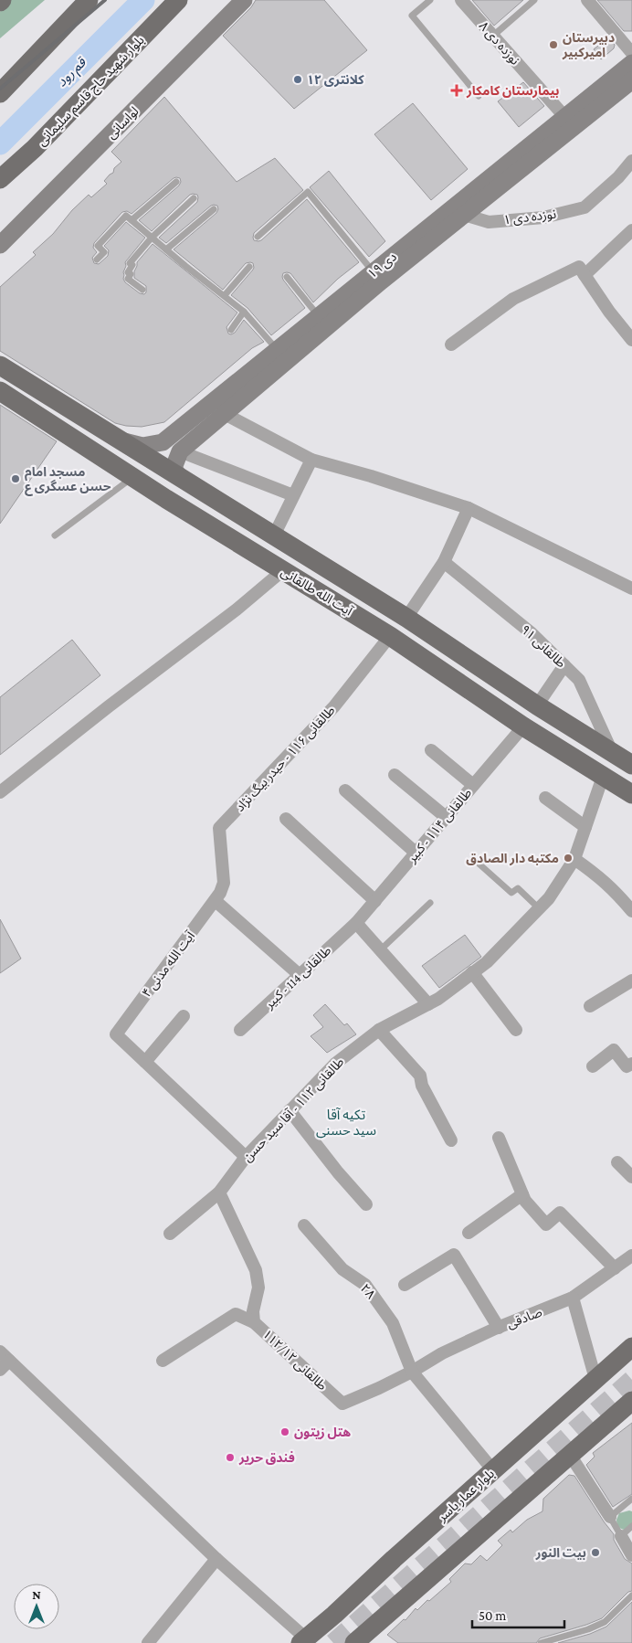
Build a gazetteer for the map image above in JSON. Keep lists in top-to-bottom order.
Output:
{
  "streets": {
    "main road": [
      "بلوار شهید حاج قاسم سلیمانی",
      "لواسانی",
      "۱۹ دی",
      "آیت الله طالقانی",
      "بلوار عمار یاسر"
    ],
    "street": [
      "نوزده دی ۸",
      "نوزده دی ۱",
      "طالقانی ۹۱",
      "طالقانی ۱۱۶ - حیدر بیگ نژاد",
      "طالقانی ۱۱۴ - کبیر",
      "۴ آیت الله مدنی",
      "طالقانی 114 - کبیر",
      "طالقانی ۱۱۲ - آقا سید حسن",
      "۲۸",
      "صادقی",
      "طالقانی ۱۱۲/۱۲"
    ]
  },
  "crossings": [
    ["نوزده دی ۸", "۱۹ دی"],
    ["نوزده دی ۱", "۱۹ دی"],
    ["۱۹ دی", "آیت الله طالقانی"],
    ["آیت الله طالقانی", "طالقانی ۹۱"],
    ["آیت الله طالقانی", "طالقانی ۱۱۶ - حیدر بیگ نژاد"],
    ["آیت الله طالقانی", "طالقانی ۱۱۴ - کبیر"],
    ["آیت الله طالقانی", "طالقانی ۱۱۲ - آقا سید حسن"],
    ["طالقانی ۱۱۶ - حیدر بیگ نژاد", "۴ آیت الله مدنی"],
    ["طالقانی ۱۱۴ - کبیر", "طالقانی 114 - کبیر"],
    ["طالقانی ۱۱۲ - آقا سید حسن", "طالقانی ۱۱۲/۱۲"],
    ["۲۸", "صادقی"],
    ["۲۸", "طالقانی ۱۱۲/۱۲"],
    ["۲۸", "بلوار عمار یاسر"],
    ["صادقی", "طالقانی ۱۱۲/۱۲"]
  ],
  "districts": ["تکیه آقا سید حسنی"],
  "water": ["قم رود"],
  "places": {
    "other": [
      "دبیرستان امیرکبیر",
      "کلانتری ۱۲",
      "مسجد امام حسن عسگری ع",
      "مکتبه دار الصادق",
      "هتل زیتون",
      "فندق حرير",
      "بیت النور"
    ],
    "health": ["بیمارستان کامکار"]
  },
  "scale_bar": "50 m",
  "north": "top"
}
